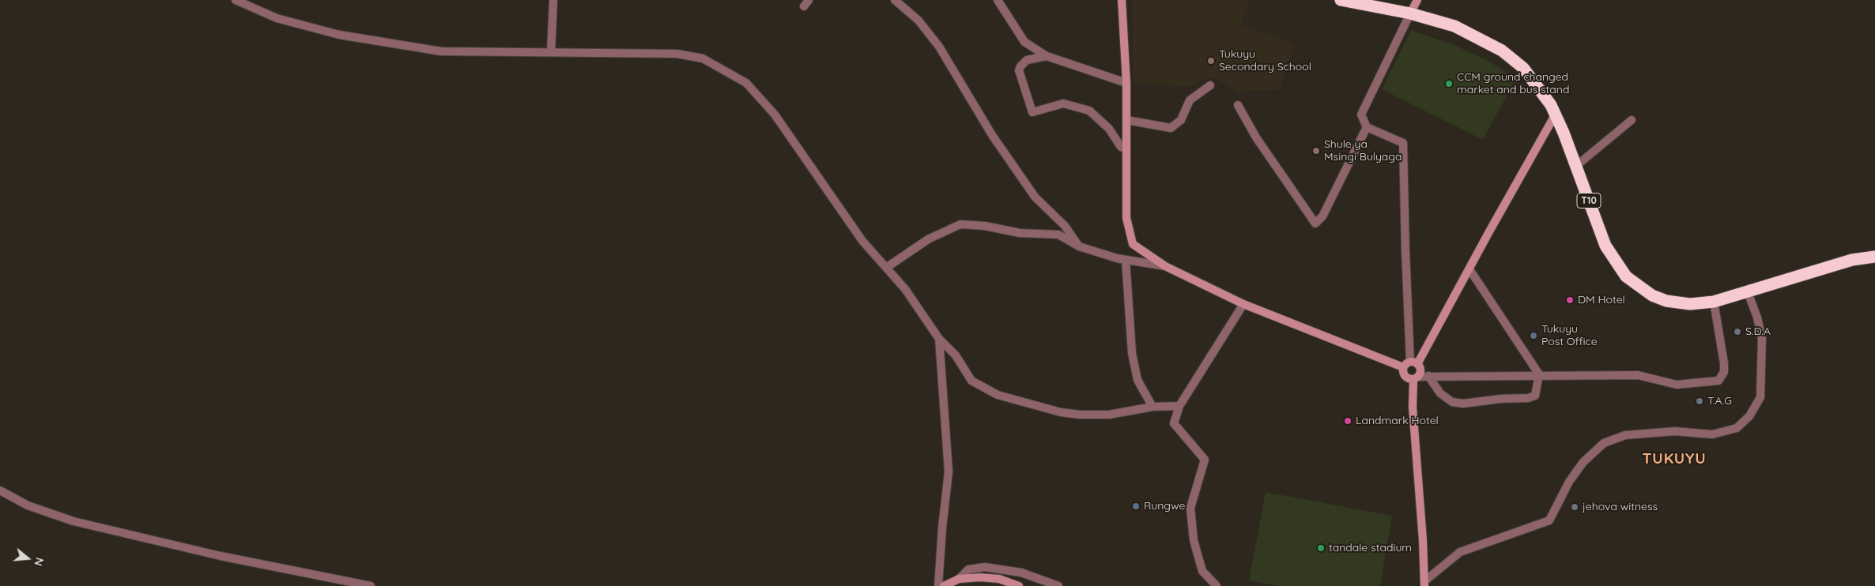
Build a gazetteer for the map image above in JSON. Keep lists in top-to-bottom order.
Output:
{
  "streets": {
    "highway": ["T10"]
  },
  "districts": ["TUKUYU"],
  "places": [
    "Tukuyu Secondary School",
    "CCM ground changed market and bus stand",
    "Shule ya Msingi Bulyaga",
    "DM Hotel",
    "S.D.A",
    "Tukuyu Post Office",
    "T.A.G",
    "Landmark Hotel",
    "Rungwe",
    "jehova witness",
    "tandale stadium"
  ],
  "north": "right"
}
